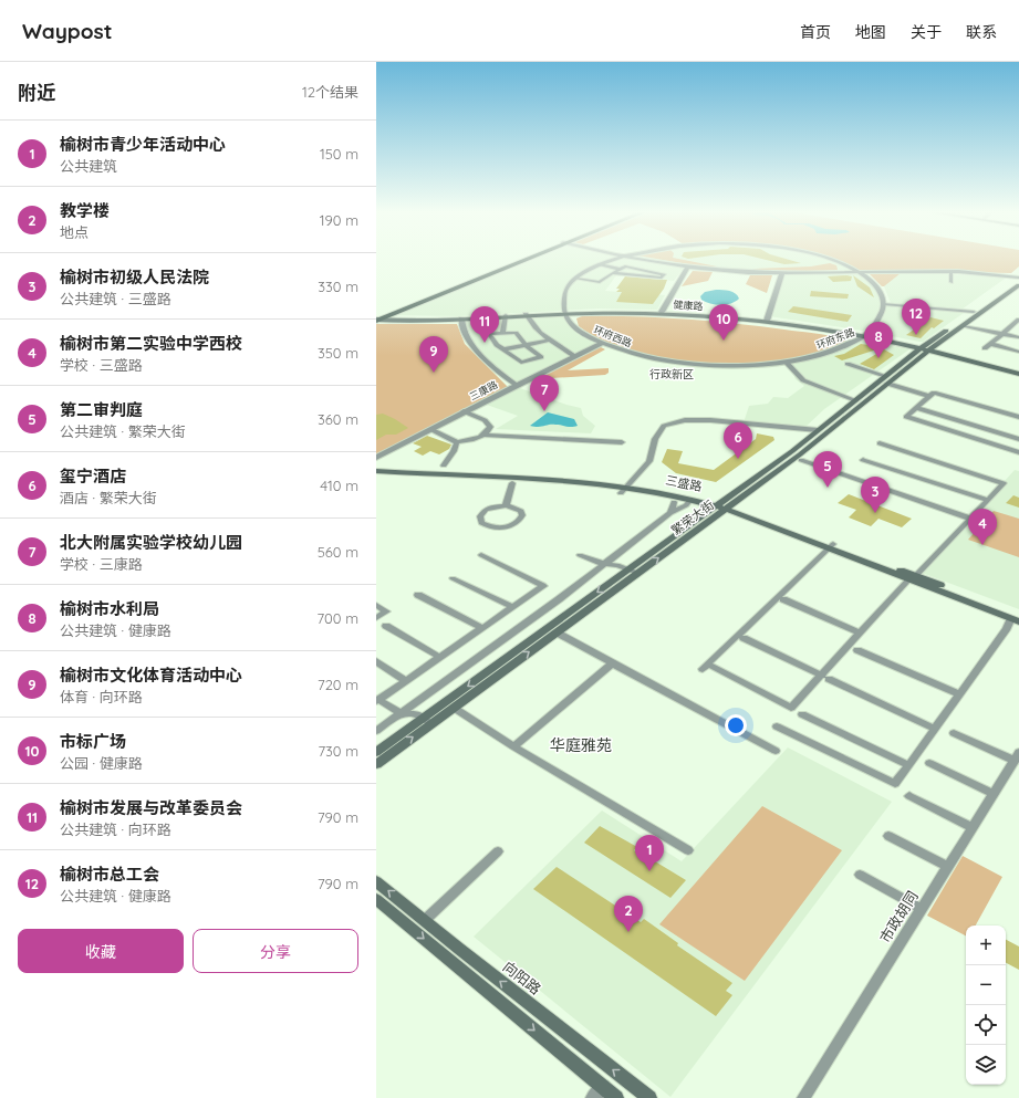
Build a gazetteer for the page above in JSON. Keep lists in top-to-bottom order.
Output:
{
  "streets": {
    "main road": [
      "健康路",
      "三盛路",
      "繁荣大街",
      "向阳路"
    ],
    "street": [
      "环府西路",
      "环府东路",
      "三康路",
      "市政胡同"
    ]
  },
  "crossings": [
    ["健康路", "环府西路"],
    ["健康路", "环府东路"],
    ["健康路", "繁荣大街"],
    ["环府西路", "环府东路"],
    ["环府西路", "三康路"],
    ["三盛路", "繁荣大街"]
  ],
  "districts": ["行政新区", "华庭雅苑"],
  "page": {
    "header": "Waypost",
    "nav": [
      "首页",
      "地图",
      "关于",
      "联系"
    ],
    "heading": ["附近", "12个结果"],
    "list": [
      {
        "mark": "1",
        "name": "榆树市青少年活动中心",
        "note": "公共建筑",
        "value": "150 m"
      },
      {
        "mark": "2",
        "name": "教学楼",
        "note": "地点",
        "value": "190 m"
      },
      {
        "mark": "3",
        "name": "榆树市初级人民法院",
        "note": "公共建筑 · 三盛路",
        "value": "330 m"
      },
      {
        "mark": "4",
        "name": "榆树市第二实验中学西校",
        "note": "学校 · 三盛路",
        "value": "350 m"
      },
      {
        "mark": "5",
        "name": "第二审判庭",
        "note": "公共建筑 · 繁荣大街",
        "value": "360 m"
      },
      {
        "mark": "6",
        "name": "玺宁酒店",
        "note": "酒店 · 繁荣大街",
        "value": "410 m"
      },
      {
        "mark": "7",
        "name": "北大附属实验学校幼儿园",
        "note": "学校 · 三康路",
        "value": "560 m"
      },
      {
        "mark": "8",
        "name": "榆树市水利局",
        "note": "公共建筑 · 健康路",
        "value": "700 m"
      },
      {
        "mark": "9",
        "name": "榆树市文化体育活动中心",
        "note": "体育 · 向环路",
        "value": "720 m"
      },
      {
        "mark": "10",
        "name": "市标广场",
        "note": "公园 · 健康路",
        "value": "730 m"
      },
      {
        "mark": "11",
        "name": "榆树市发展与改革委员会",
        "note": "公共建筑 · 向环路",
        "value": "790 m"
      },
      {
        "mark": "12",
        "name": "榆树市总工会",
        "note": "公共建筑 · 健康路",
        "value": "790 m"
      }
    ],
    "pins": [
      "12",
      "10",
      "11",
      "8",
      "9",
      "7",
      "6",
      "5",
      "3",
      "4",
      "1",
      "2"
    ],
    "buttons": ["收藏", "分享"],
    "map_buttons": ["+", "−"]
  }
}
